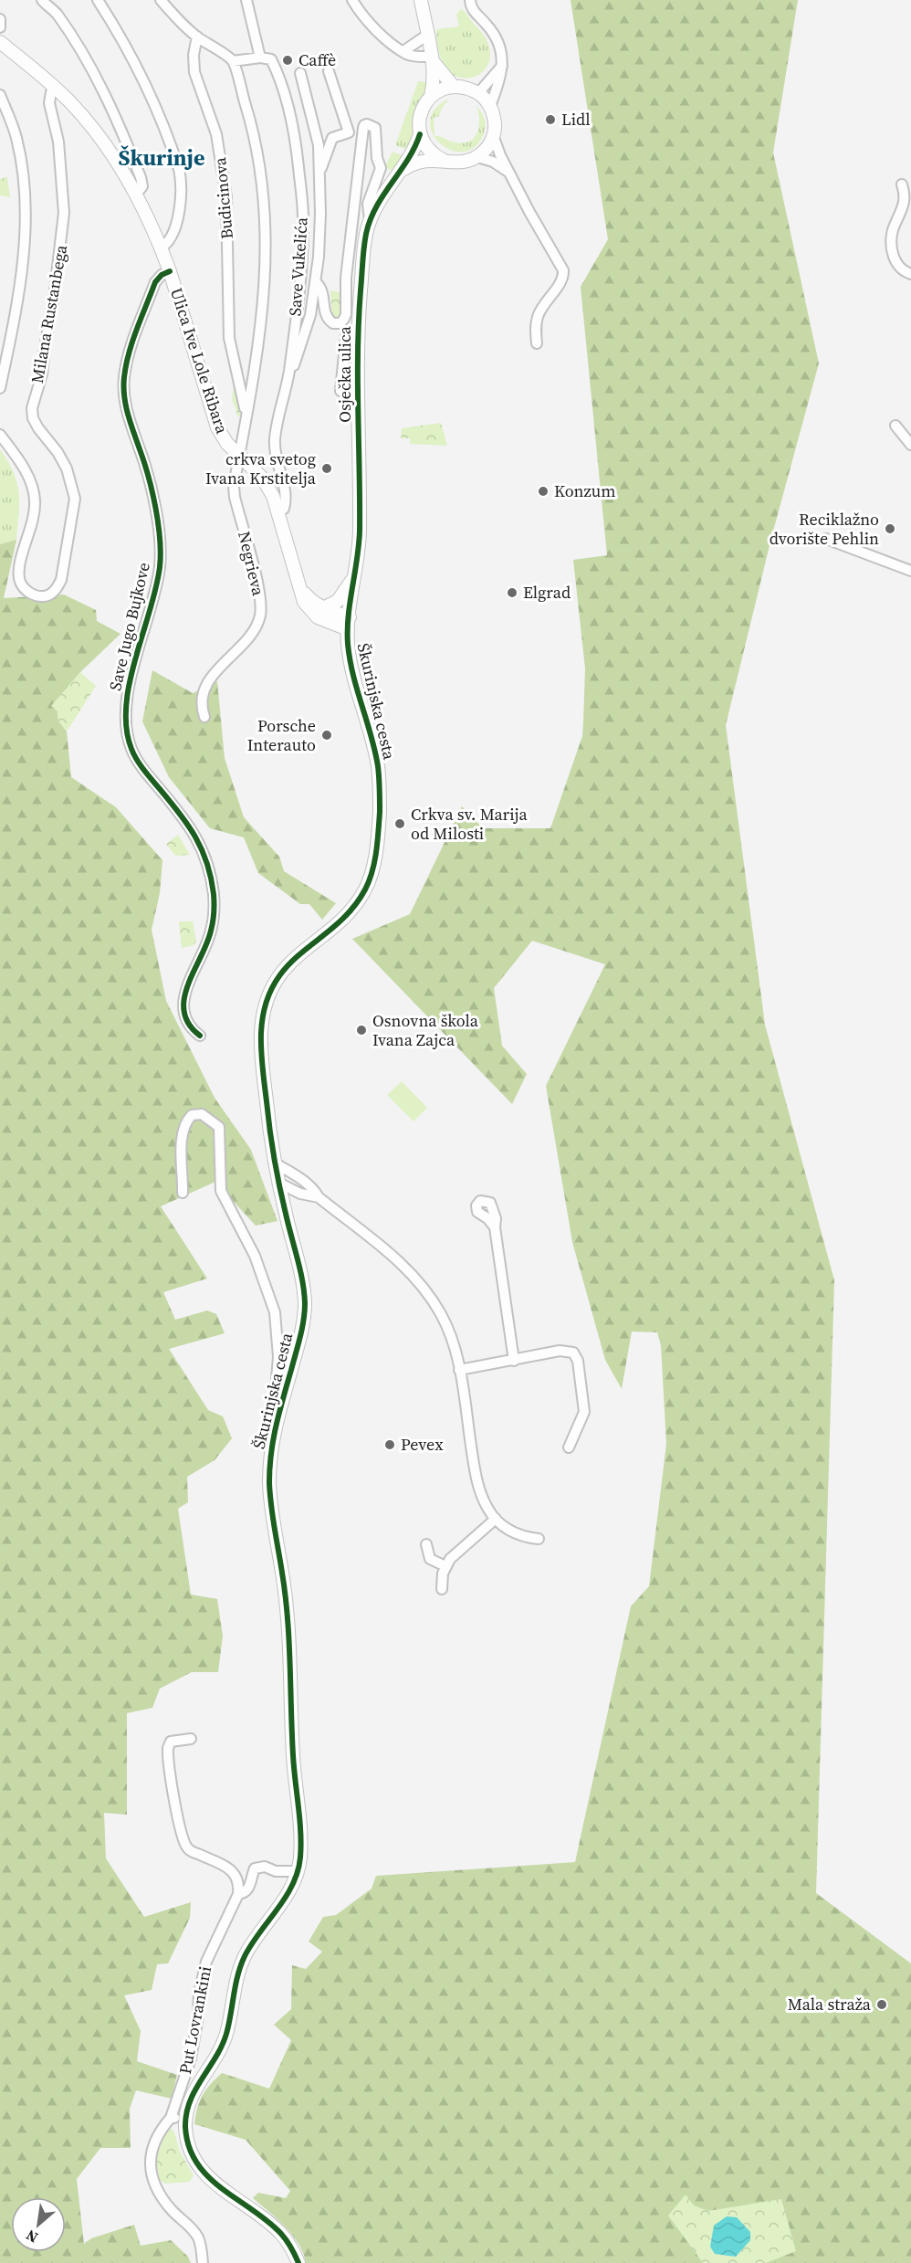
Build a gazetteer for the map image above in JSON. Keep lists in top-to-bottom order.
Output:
{
  "streets": {
    "street": [
      "Budicinova",
      "Save Vukelića",
      "Milana Rustanbega",
      "Ulica Ive Lole Ribara",
      "Osječka ulica",
      "Negrieva",
      "Save Jugo Bujkove",
      "Škurinjska cesta",
      "Put Lovrankini"
    ]
  },
  "crossings": [
    ["Budicinova", "Negrieva"],
    ["Save Vukelića", "Ulica Ive Lole Ribara"],
    ["Milana Rustanbega", "Ulica Ive Lole Ribara"],
    ["Ulica Ive Lole Ribara", "Osječka ulica"],
    ["Ulica Ive Lole Ribara", "Negrieva"],
    ["Ulica Ive Lole Ribara", "Save Jugo Bujkove"],
    ["Ulica Ive Lole Ribara", "Škurinjska cesta"],
    ["Osječka ulica", "Škurinjska cesta"],
    ["Škurinjska cesta", "Put Lovrankini"]
  ],
  "districts": ["Škurinje"],
  "places": [
    "Caffè",
    "Lidl",
    "crkva svetog Ivana Krstitelja",
    "Konzum",
    "Reciklažno dvorište Pehlin",
    "Elgrad",
    "Porsche Interauto",
    "Crkva sv. Marija od Milosti",
    "Osnovna škola Ivana Zajca",
    "Pevex",
    "Mala straža"
  ],
  "north": "bottom left"
}
